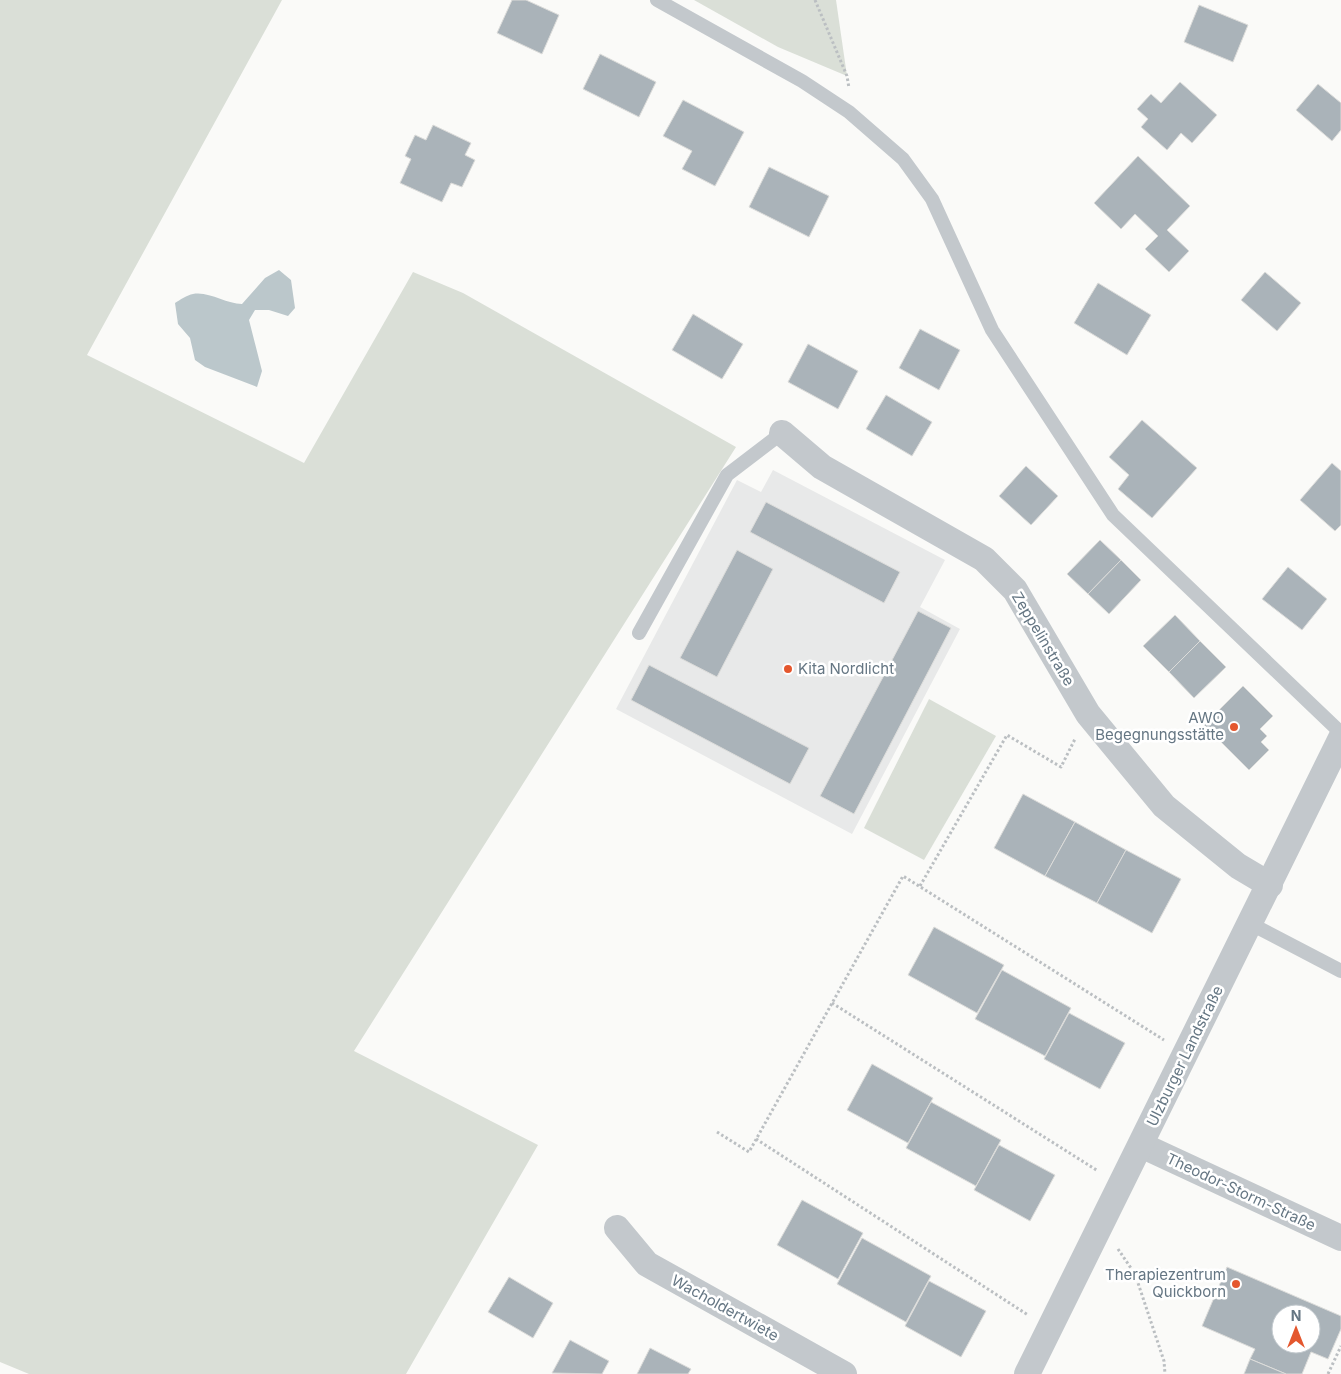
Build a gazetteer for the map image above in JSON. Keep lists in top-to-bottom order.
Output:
{
  "streets": {
    "street": [
      "Zeppelinstraße",
      "Ulzburger Landstraße",
      "Theodor-Storm-Straße",
      "Wacholdertwiete"
    ]
  },
  "crossings": [
    ["Zeppelinstraße", "Ulzburger Landstraße"],
    ["Ulzburger Landstraße", "Theodor-Storm-Straße"]
  ],
  "places": ["Kita Nordlicht", "AWO Begegnungsstätte", "Therapiezentrum Quickborn"],
  "north": "top"
}
